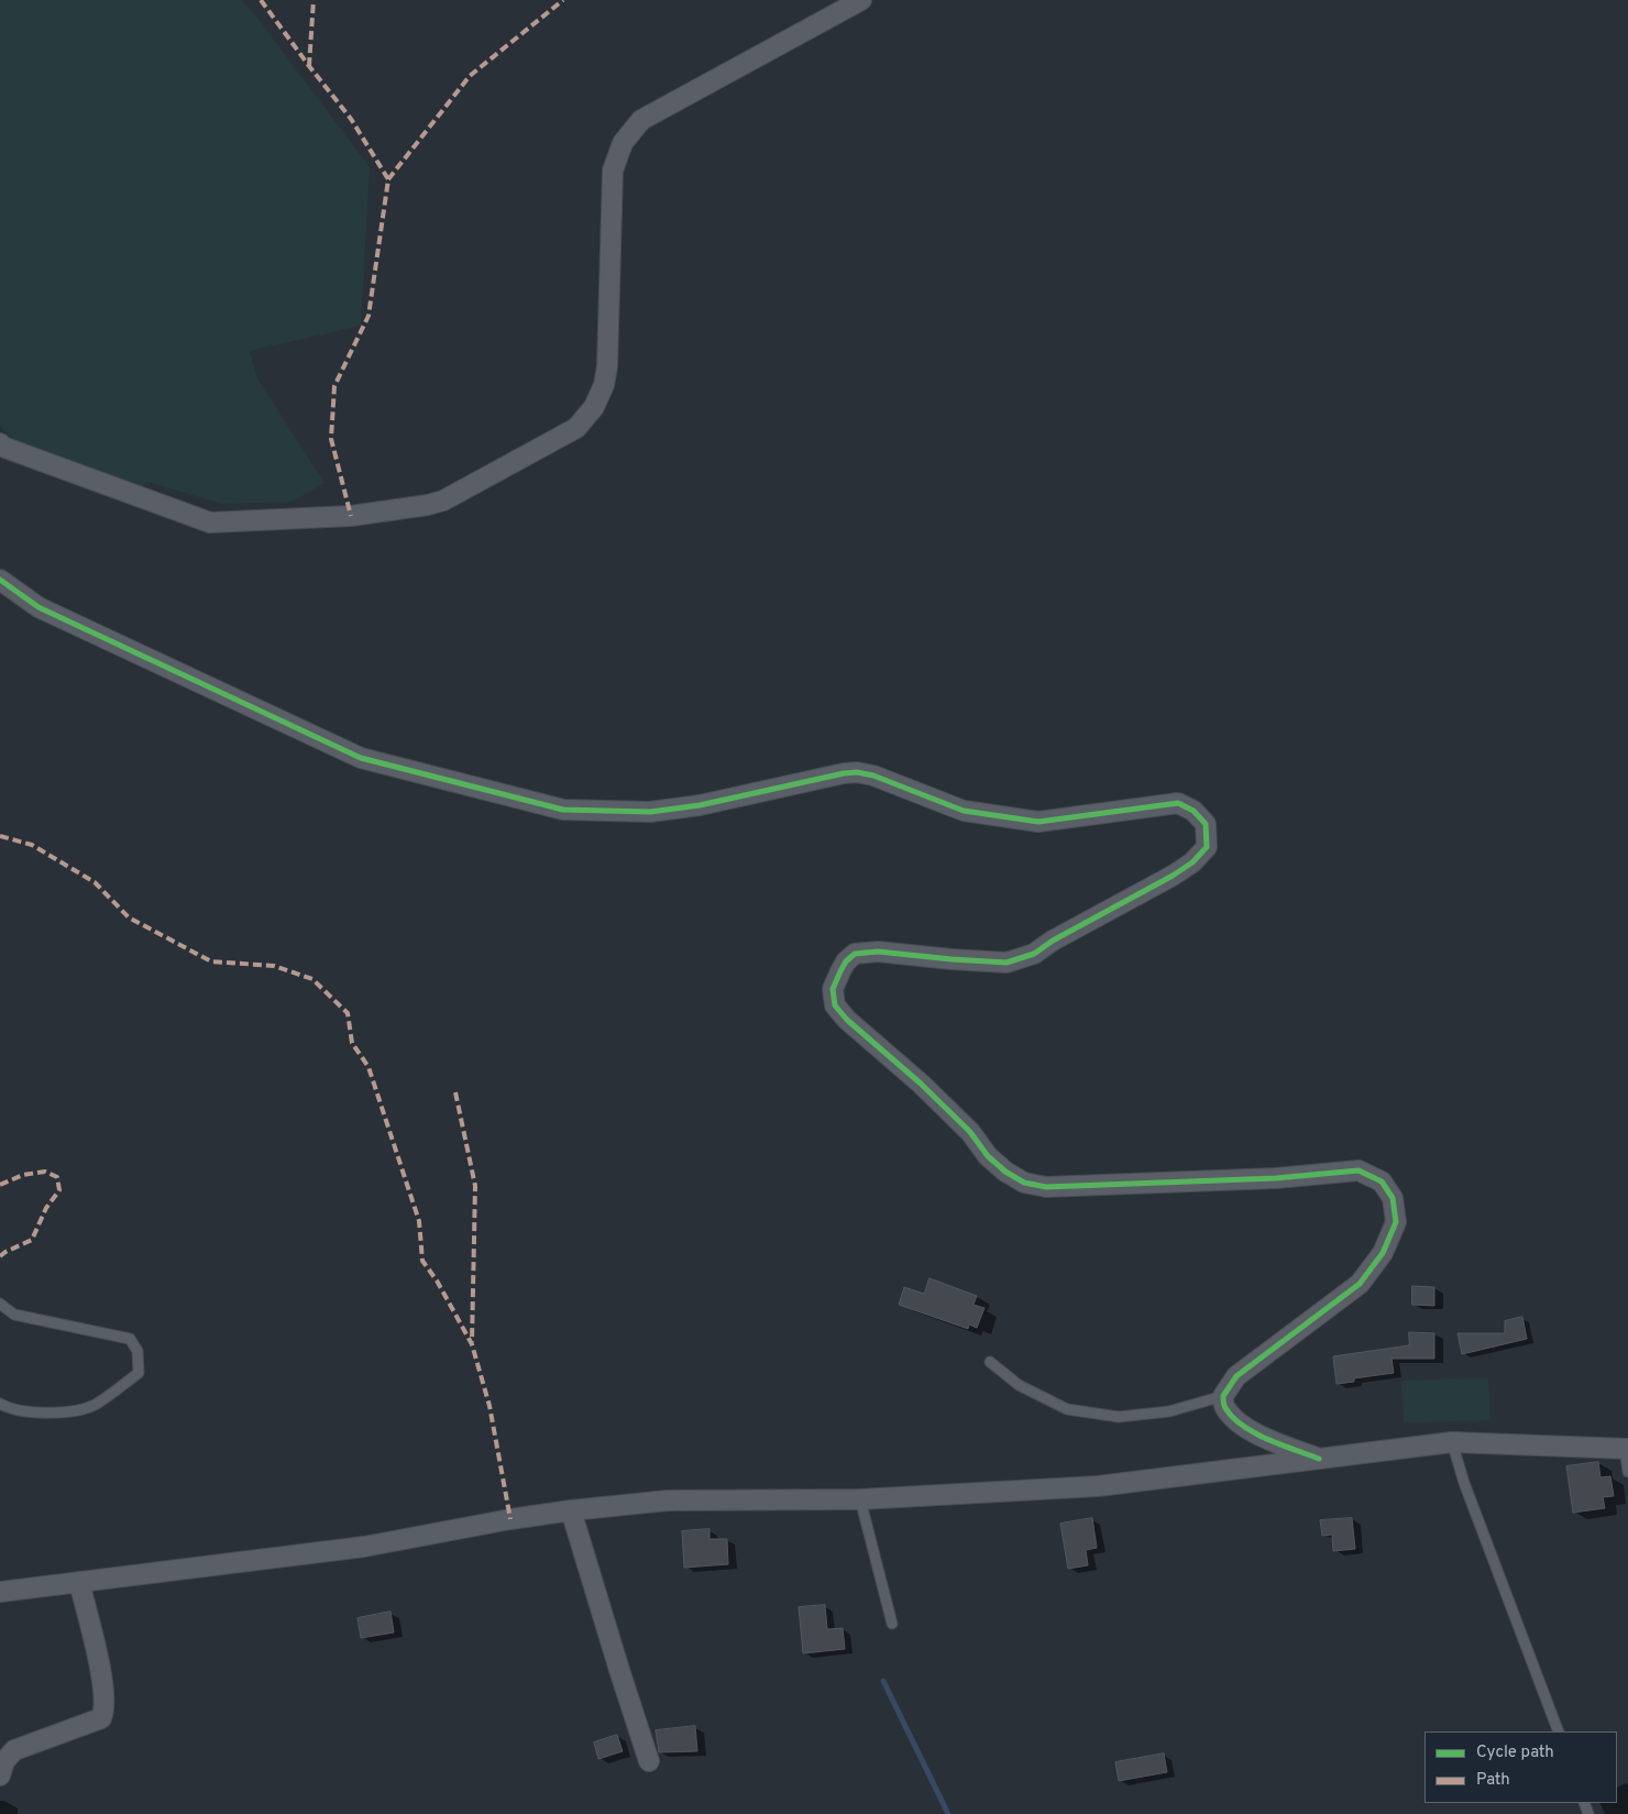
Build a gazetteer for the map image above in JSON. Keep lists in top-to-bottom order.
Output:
{
  "legend": ["Cycle path", "Path"]
}
